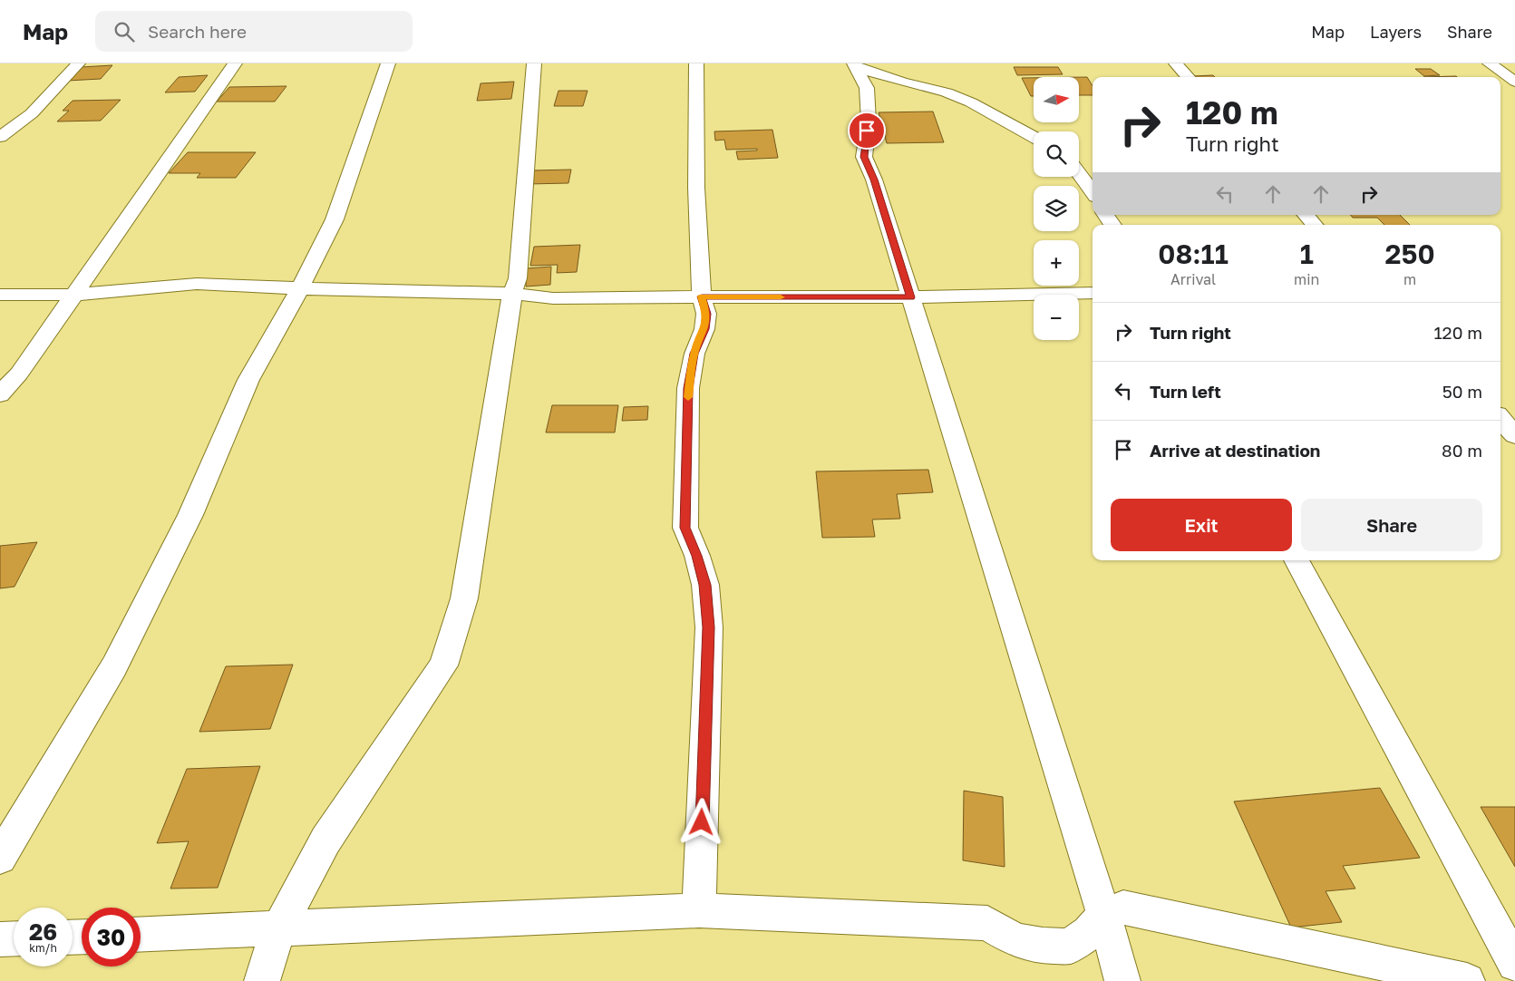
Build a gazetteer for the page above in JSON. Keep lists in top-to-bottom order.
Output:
{
  "north": "right",
  "page": {
    "header": "Map",
    "search": "Search here",
    "nav": ["Map", "Layers", "Share"],
    "map_buttons": ["+", "−"],
    "turn": ["120 m", "Turn right"],
    "eta": [
      "08:11",
      "Arrival",
      "1",
      "min",
      "250",
      "m"
    ],
    "list": [
      {
        "name": "Turn right",
        "value": "120 m"
      },
      {
        "name": "Turn left",
        "value": "50 m"
      },
      {
        "name": "Arrive at destination",
        "value": "80 m"
      }
    ],
    "buttons": ["Exit", "Share"],
    "speed": "26 km/h",
    "limit": "30"
  }
}
